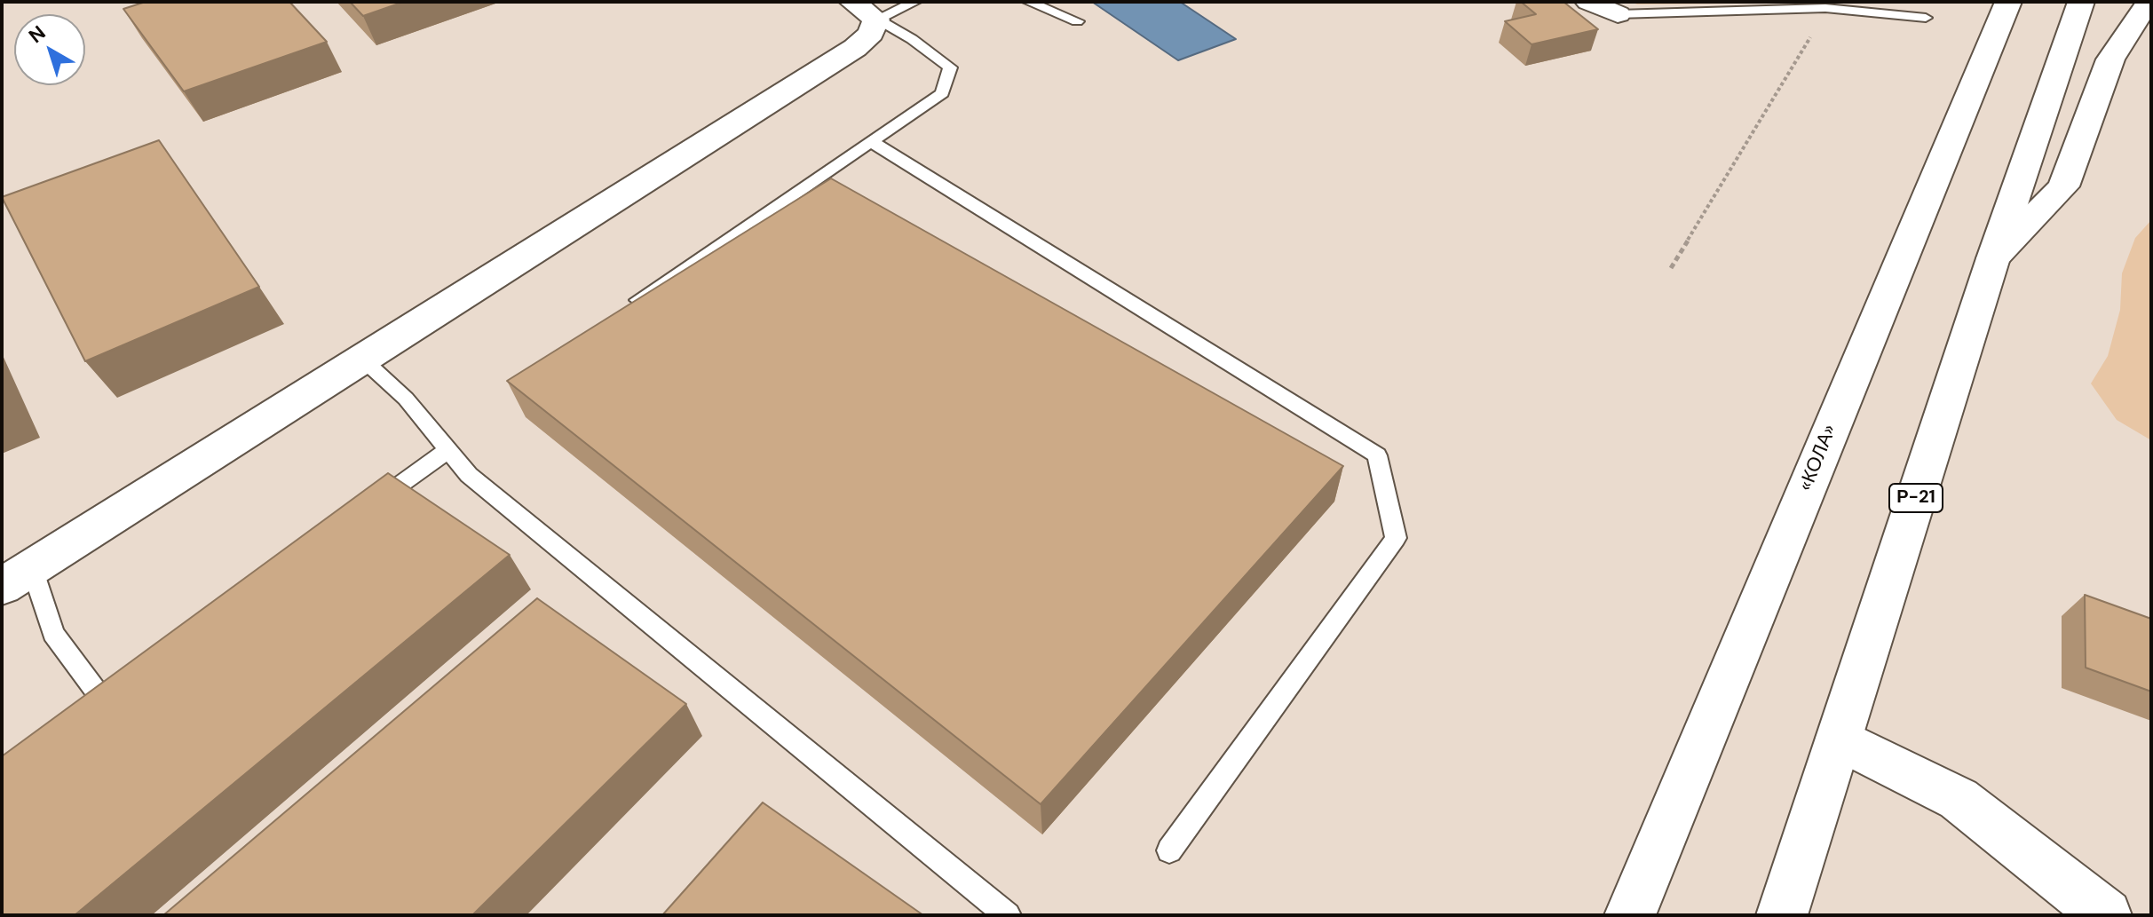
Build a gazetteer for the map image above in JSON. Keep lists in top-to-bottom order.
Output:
{
  "streets": {
    "main road": ["«КОЛА»", "Р-21"]
  },
  "north": "top left"
}
